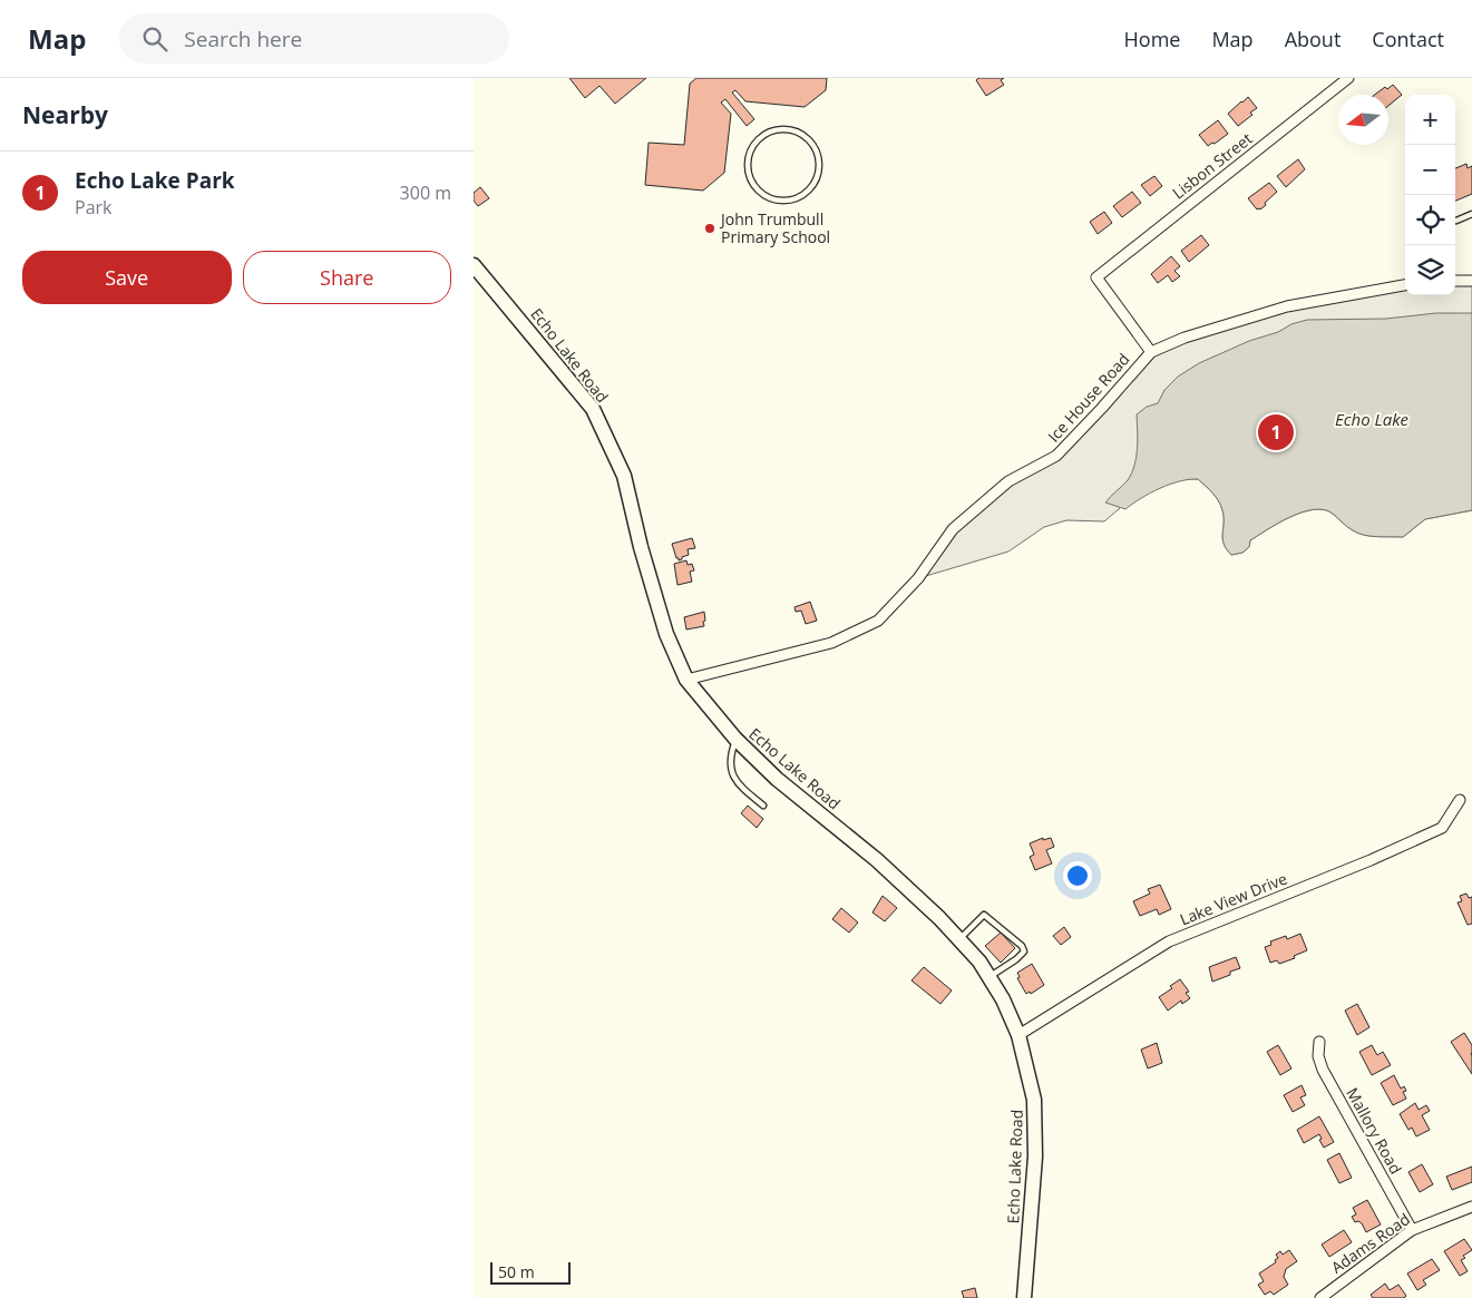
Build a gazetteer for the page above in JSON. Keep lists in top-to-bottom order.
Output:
{
  "streets": {
    "main road": ["Echo Lake Road"],
    "street": [
      "Lisbon Street",
      "Ice House Road",
      "Lake View Drive",
      "Mallory Road",
      "Adams Road"
    ]
  },
  "crossings": [
    ["Lisbon Street", "Ice House Road"],
    ["Echo Lake Road", "Ice House Road"],
    ["Echo Lake Road", "Lake View Drive"],
    ["Mallory Road", "Adams Road"]
  ],
  "water": ["Echo Lake"],
  "places": ["John Trumbull Primary School"],
  "scale_bar": "50 m",
  "north": "left",
  "page": {
    "header": "Map",
    "search": "Search here",
    "nav": [
      "Home",
      "Map",
      "About",
      "Contact"
    ],
    "heading": "Nearby",
    "map_buttons": ["+", "−"],
    "list": [
      {
        "mark": "1",
        "name": "Echo Lake Park",
        "note": "Park",
        "value": "300 m"
      }
    ],
    "buttons": ["Save", "Share"],
    "pins": "1",
    "scale": "50 m"
  }
}
